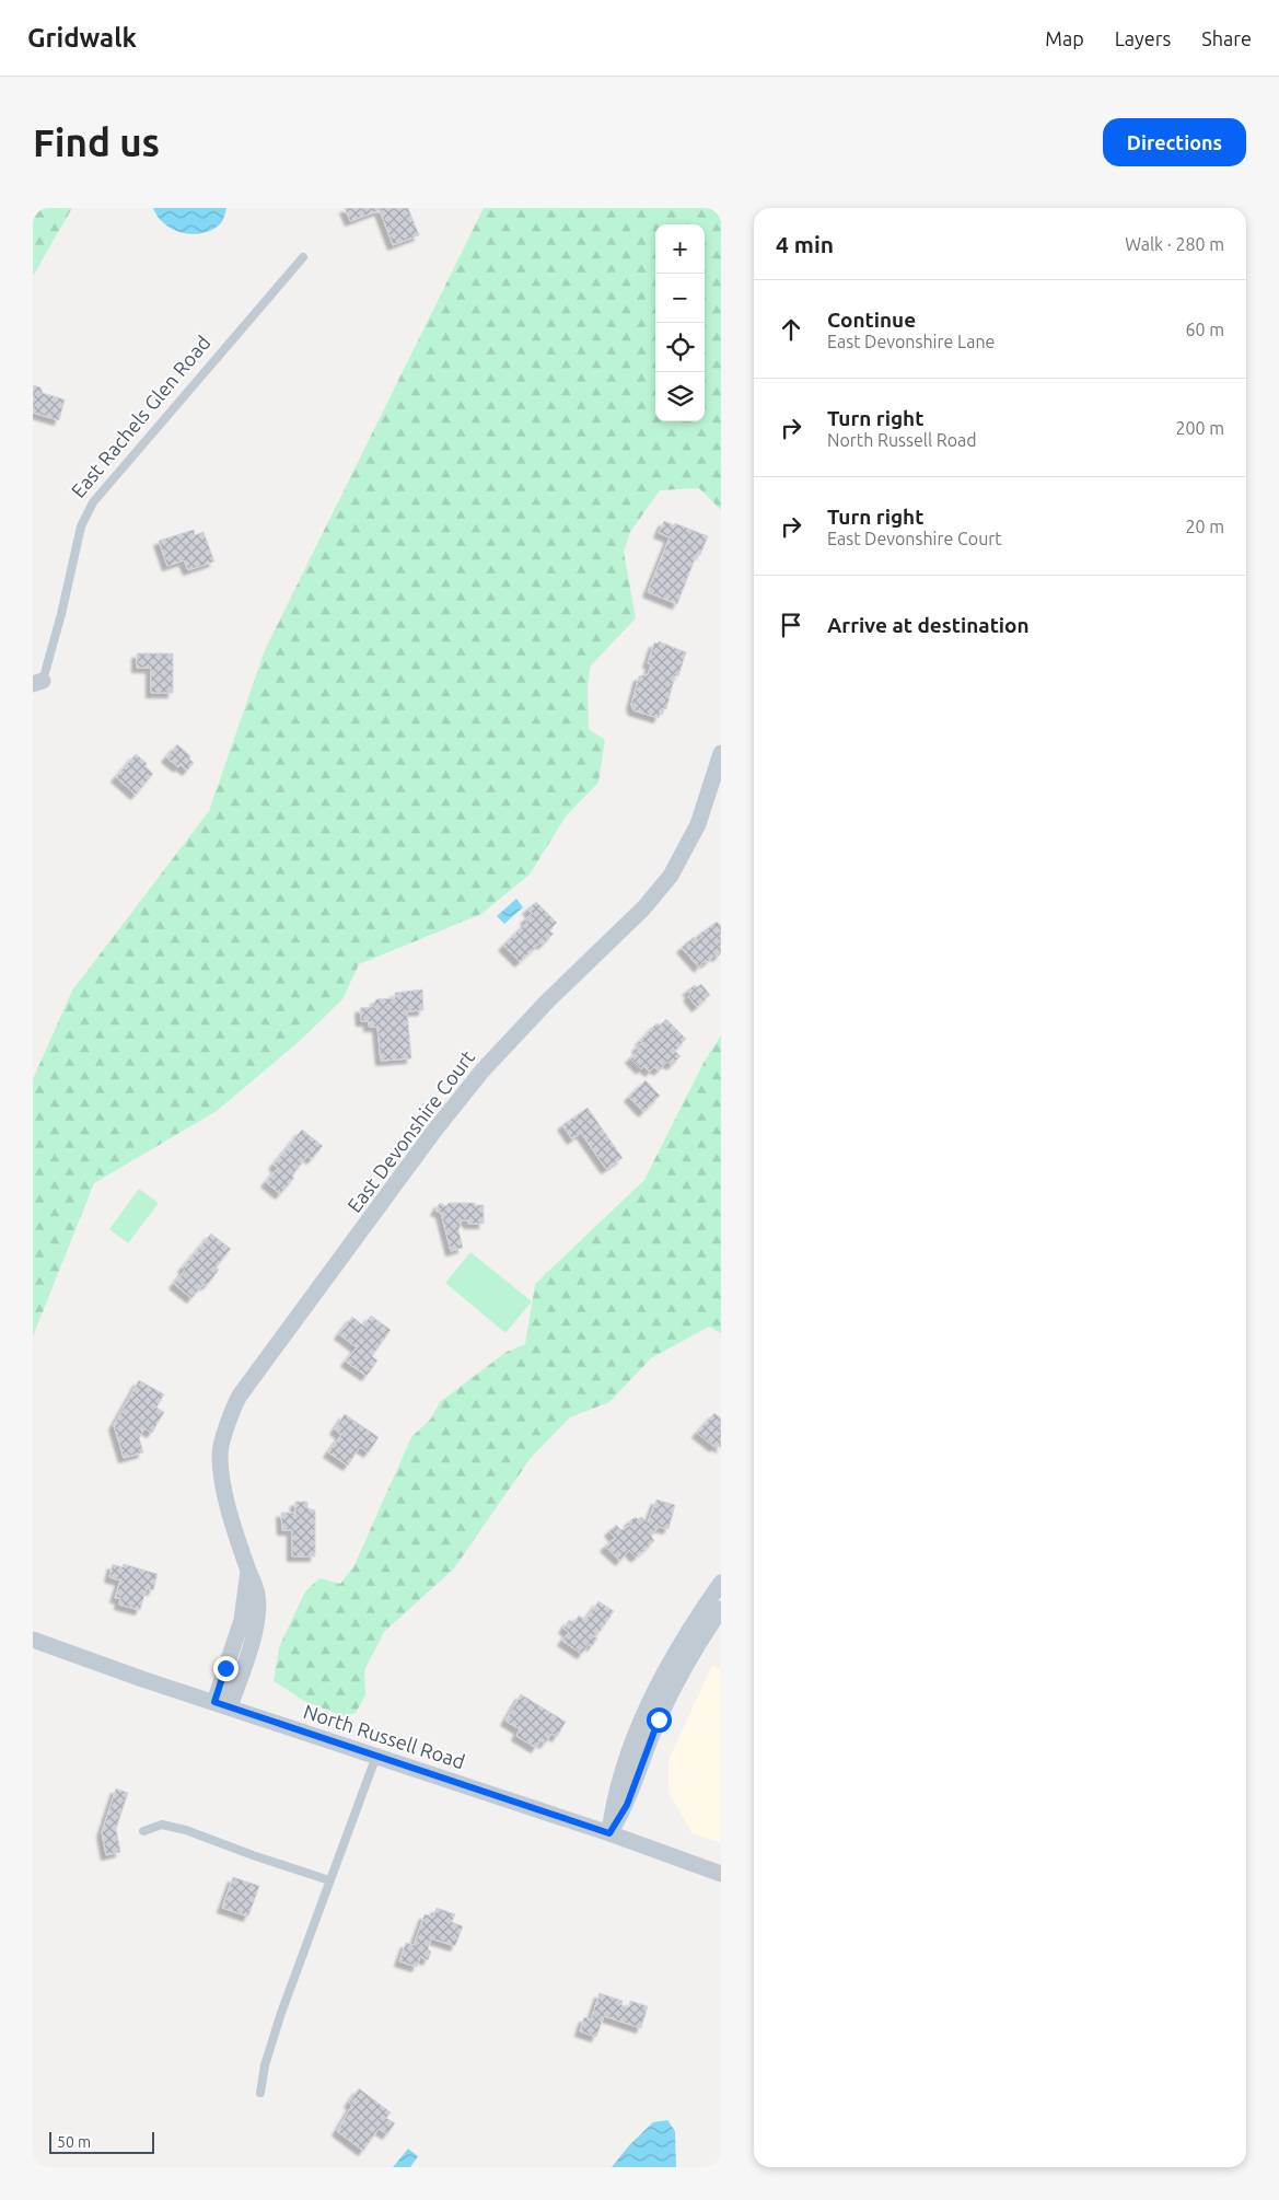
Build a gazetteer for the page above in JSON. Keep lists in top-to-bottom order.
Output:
{
  "streets": {
    "street": ["East Devonshire Court", "North Russell Road"],
    "lane": ["East Rachels Glen Road"]
  },
  "crossings": [
    ["East Devonshire Court", "North Russell Road"]
  ],
  "scale_bar": "50 m",
  "page": {
    "header": "Gridwalk",
    "nav": ["Map", "Layers", "Share"],
    "buttons": "Directions",
    "title": "Find us",
    "heading": ["4 min", "Walk · 280 m"],
    "map_buttons": ["+", "−"],
    "list": [
      ["Continue", "East Devonshire Lane", "60 m"],
      ["Turn right", "North Russell Road", "200 m"],
      ["Turn right", "East Devonshire Court", "20 m"],
      "Arrive at destination"
    ],
    "scale": "50 m"
  }
}
